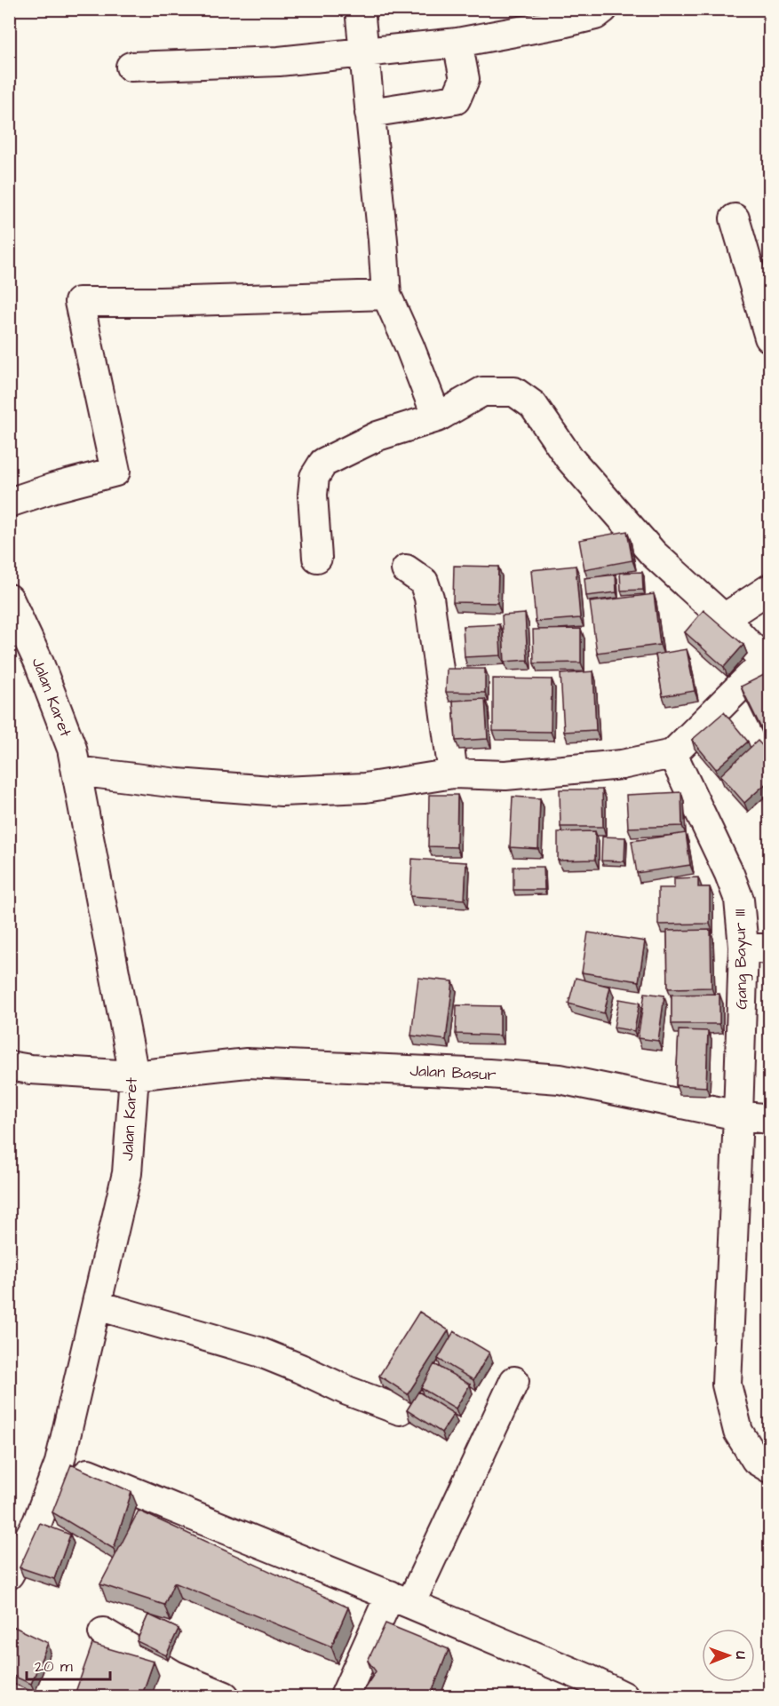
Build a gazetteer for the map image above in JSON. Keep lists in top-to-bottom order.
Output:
{
  "streets": {
    "street": ["Jalan Karet", "Gang Bayur III", "Jalan Basur"]
  },
  "crossings": [
    ["Jalan Karet", "Jalan Basur"],
    ["Gang Bayur III", "Jalan Basur"]
  ],
  "scale_bar": "20 m",
  "north": "right"
}
